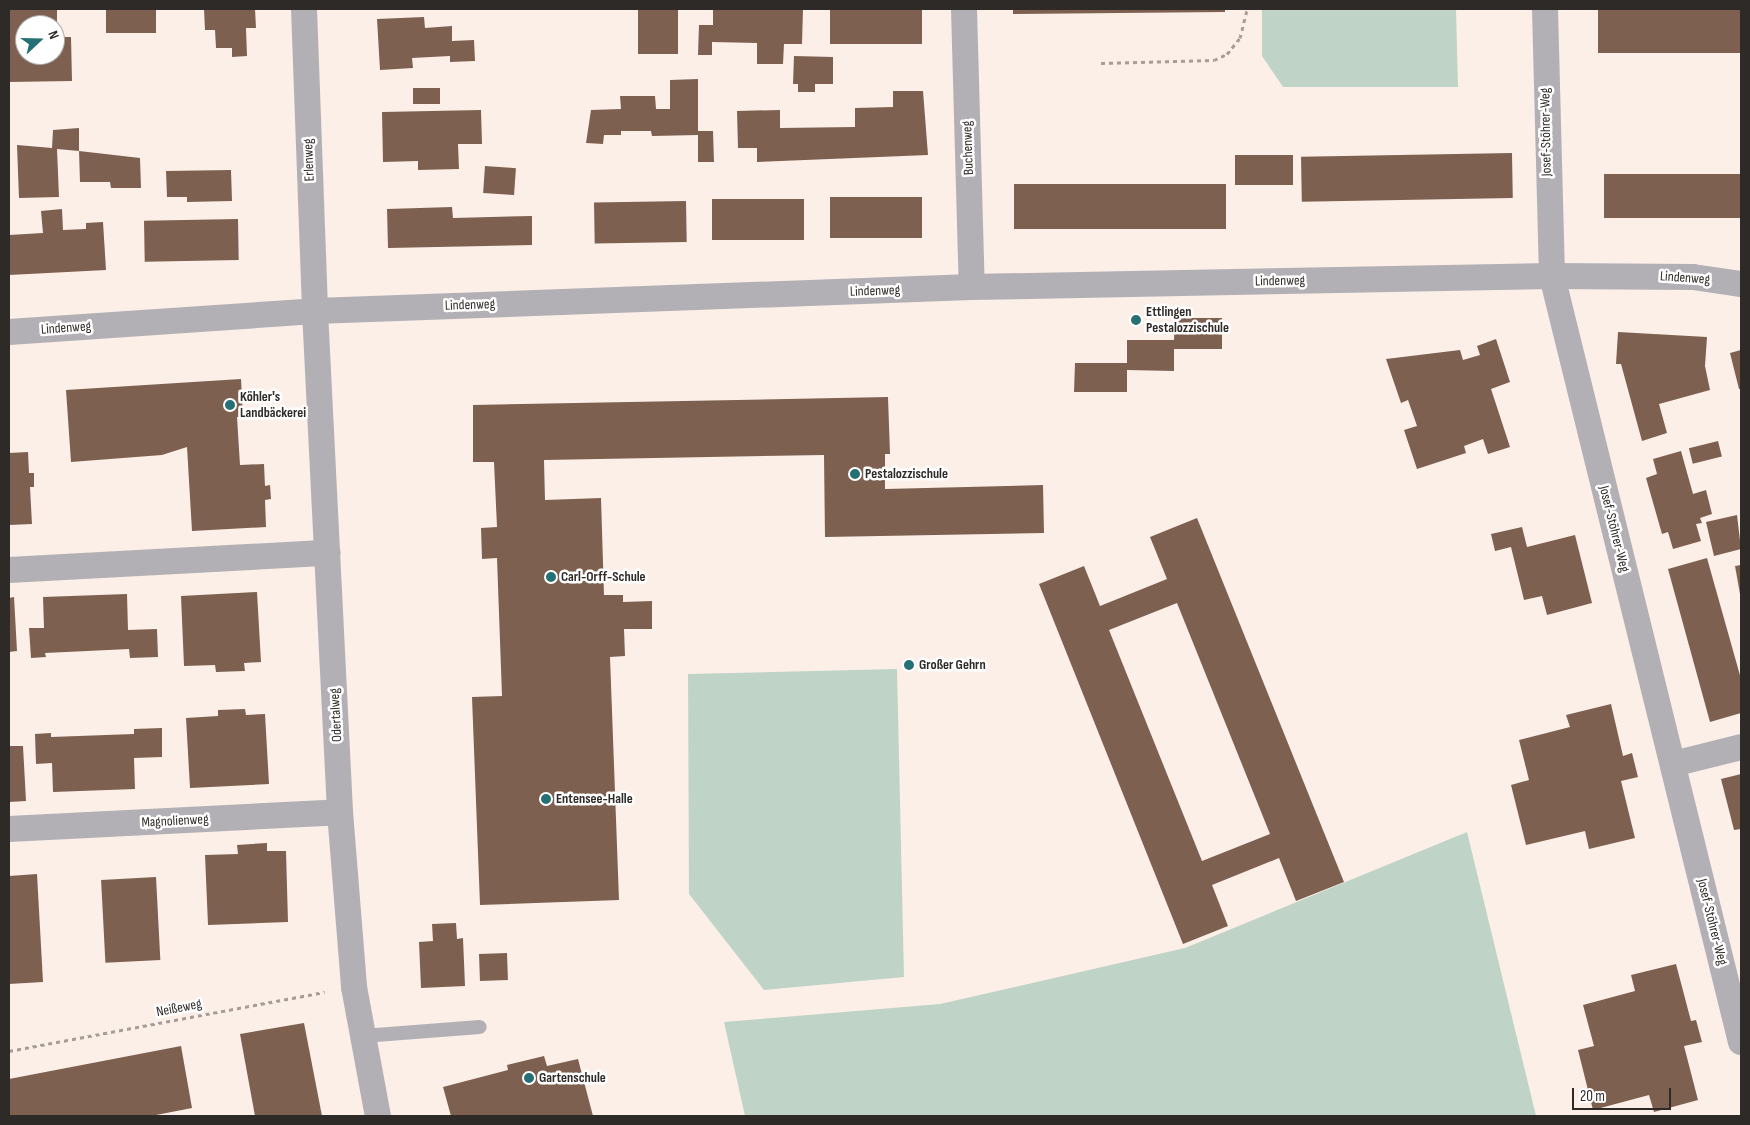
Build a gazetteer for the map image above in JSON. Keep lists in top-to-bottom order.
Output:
{
  "streets": {
    "street": [
      "Josef-Stöhrer-Weg",
      "Buchenweg",
      "Erlenweg",
      "Lindenweg",
      "Odertalweg",
      "Magnolienweg"
    ],
    "path": ["Neißeweg"]
  },
  "crossings": [
    ["Josef-Stöhrer-Weg", "Lindenweg"],
    ["Buchenweg", "Lindenweg"],
    ["Erlenweg", "Lindenweg"],
    ["Erlenweg", "Odertalweg"],
    ["Lindenweg", "Odertalweg"],
    ["Odertalweg", "Magnolienweg"],
    ["Odertalweg", "Neißeweg"]
  ],
  "places": [
    "Ettlingen Pestalozzischule",
    "Köhler's Landbäckerei",
    "Pestalozzischule",
    "Carl-Orff-Schule",
    "Großer Gehrn",
    "Entensee-Halle",
    "Gartenschule"
  ],
  "scale_bar": "20 m",
  "north": "right"
}
